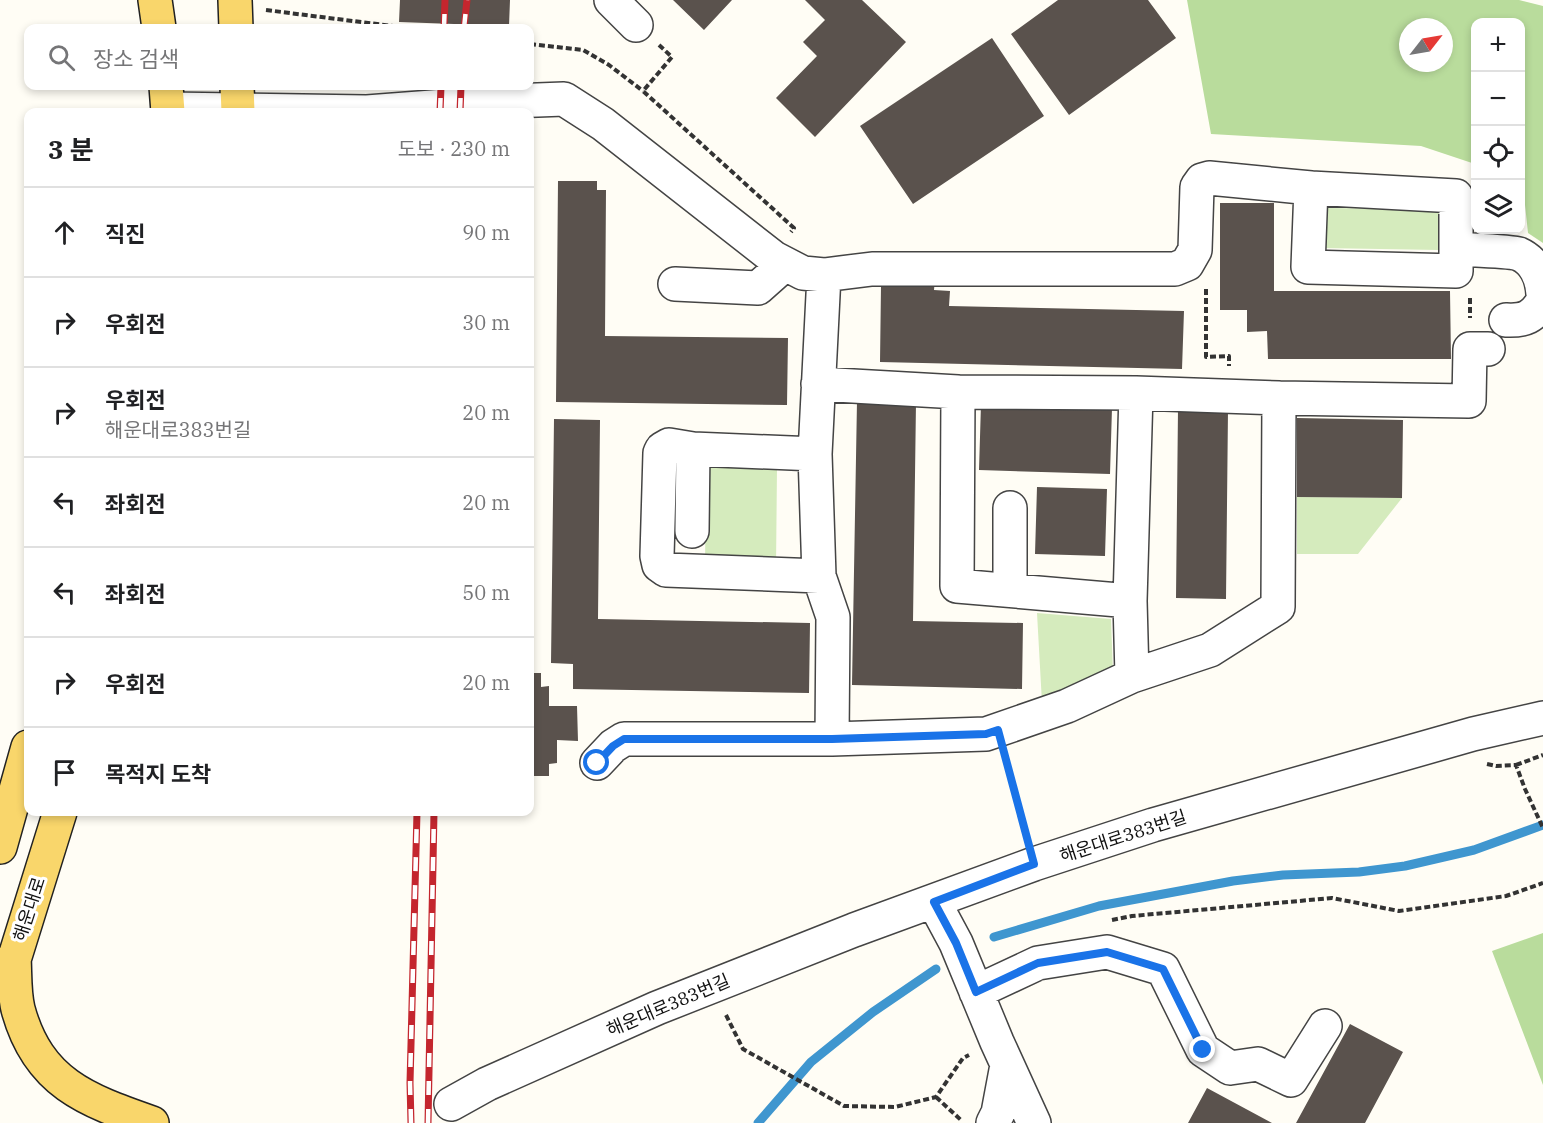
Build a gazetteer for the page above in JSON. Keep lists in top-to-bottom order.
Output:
{
  "streets": {
    "main road": ["해운대로"],
    "street": ["해운대로383번길"]
  },
  "north": "top right",
  "page": {
    "map_buttons": ["+", "−"],
    "search": "장소 검색",
    "heading": ["3 분", "도보 · 230 m"],
    "list": [
      ["직진", "90 m"],
      ["우회전", "30 m"],
      ["우회전", "해운대로383번길", "20 m"],
      ["좌회전", "20 m"],
      ["좌회전", "50 m"],
      ["우회전", "20 m"],
      "목적지 도착"
    ]
  }
}
